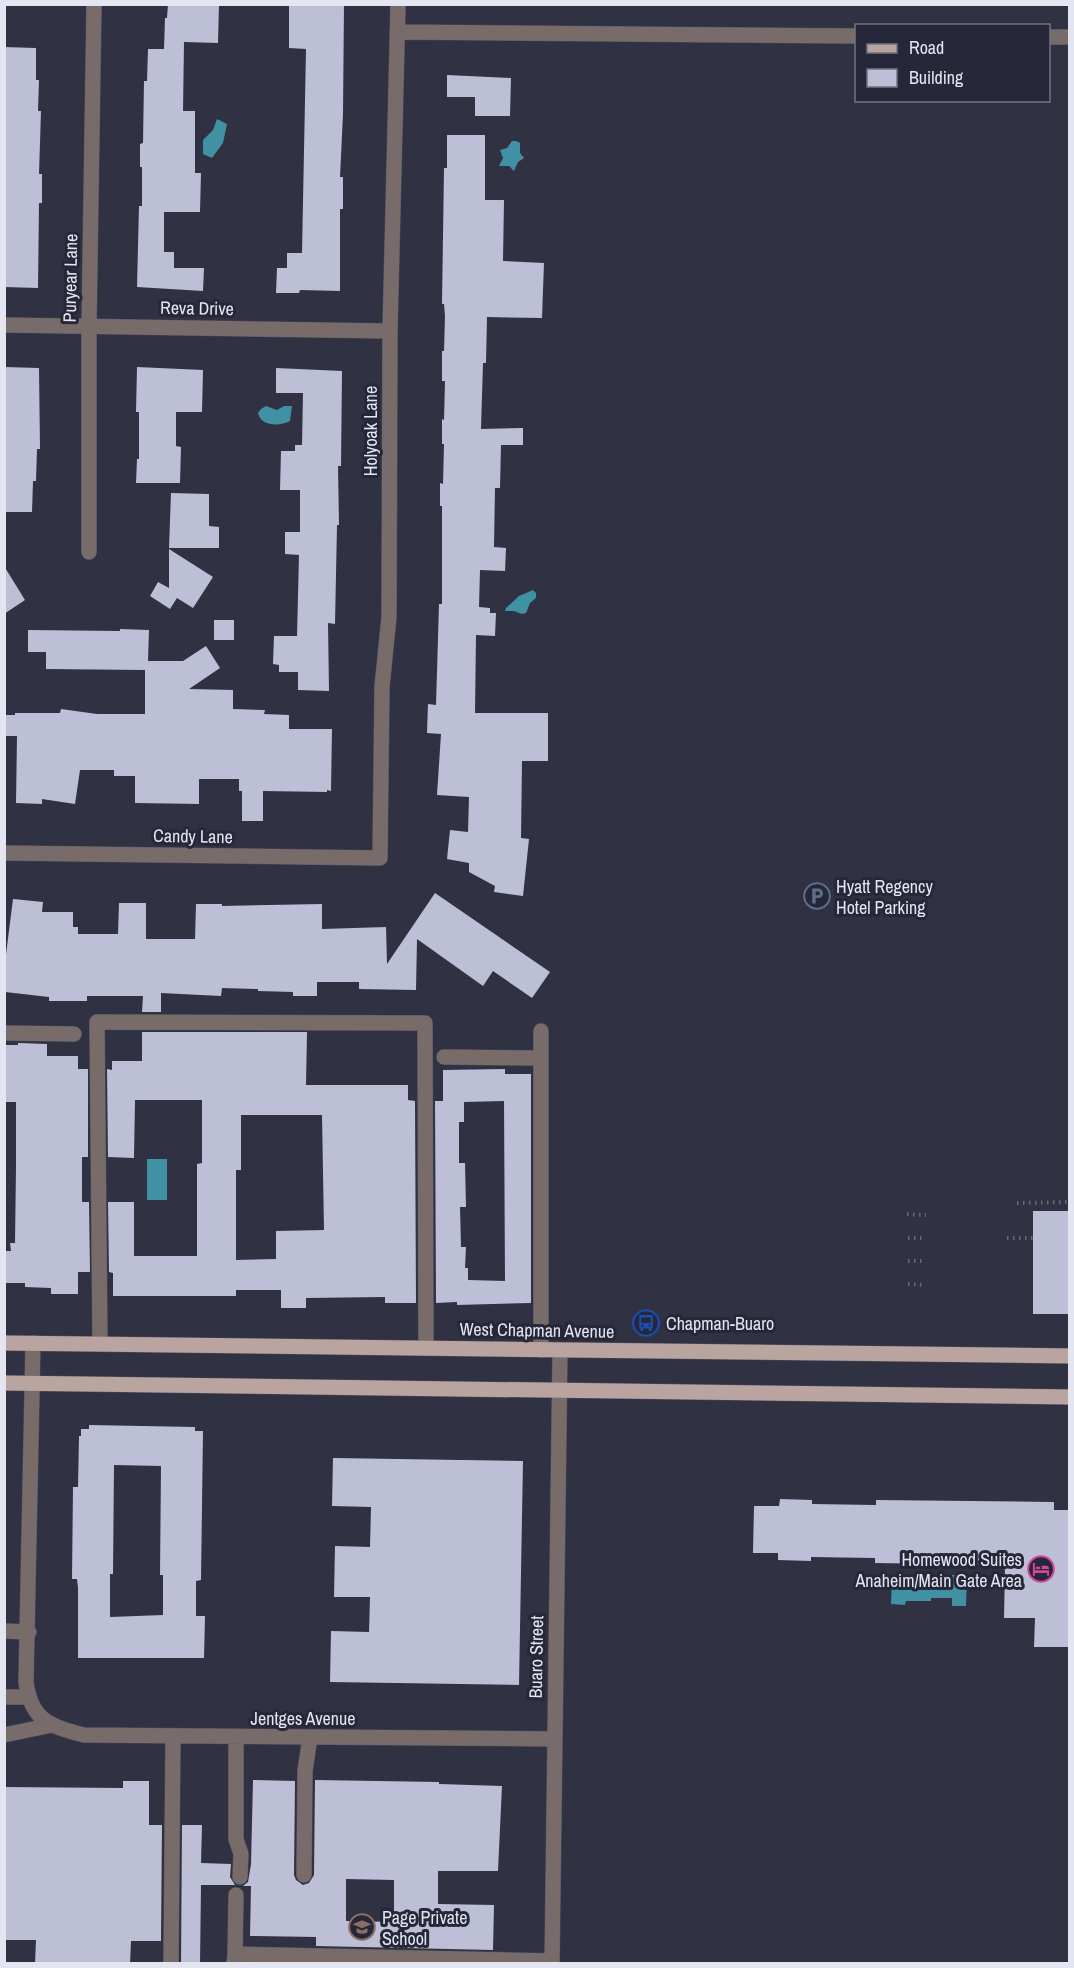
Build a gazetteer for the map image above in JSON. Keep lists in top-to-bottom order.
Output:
{
  "streets": {
    "main road": ["West Chapman Avenue"],
    "street": [
      "Puryear Lane",
      "Reva Drive",
      "Holyoak Lane",
      "Candy Lane",
      "Buaro Street",
      "Jentges Avenue"
    ]
  },
  "crossings": [
    ["Puryear Lane", "Reva Drive"],
    ["Reva Drive", "Holyoak Lane"],
    ["Holyoak Lane", "Candy Lane"],
    ["West Chapman Avenue", "Buaro Street"],
    ["Buaro Street", "Jentges Avenue"]
  ],
  "places": {
    "parking": ["Hyatt Regency Hotel Parking"],
    "bus stop": ["Chapman-Buaro"],
    "hotel": ["Homewood Suites Anaheim/Main Gate Area"],
    "school or university": ["Page Private School"]
  },
  "legend": ["Road", "Building"]
}
